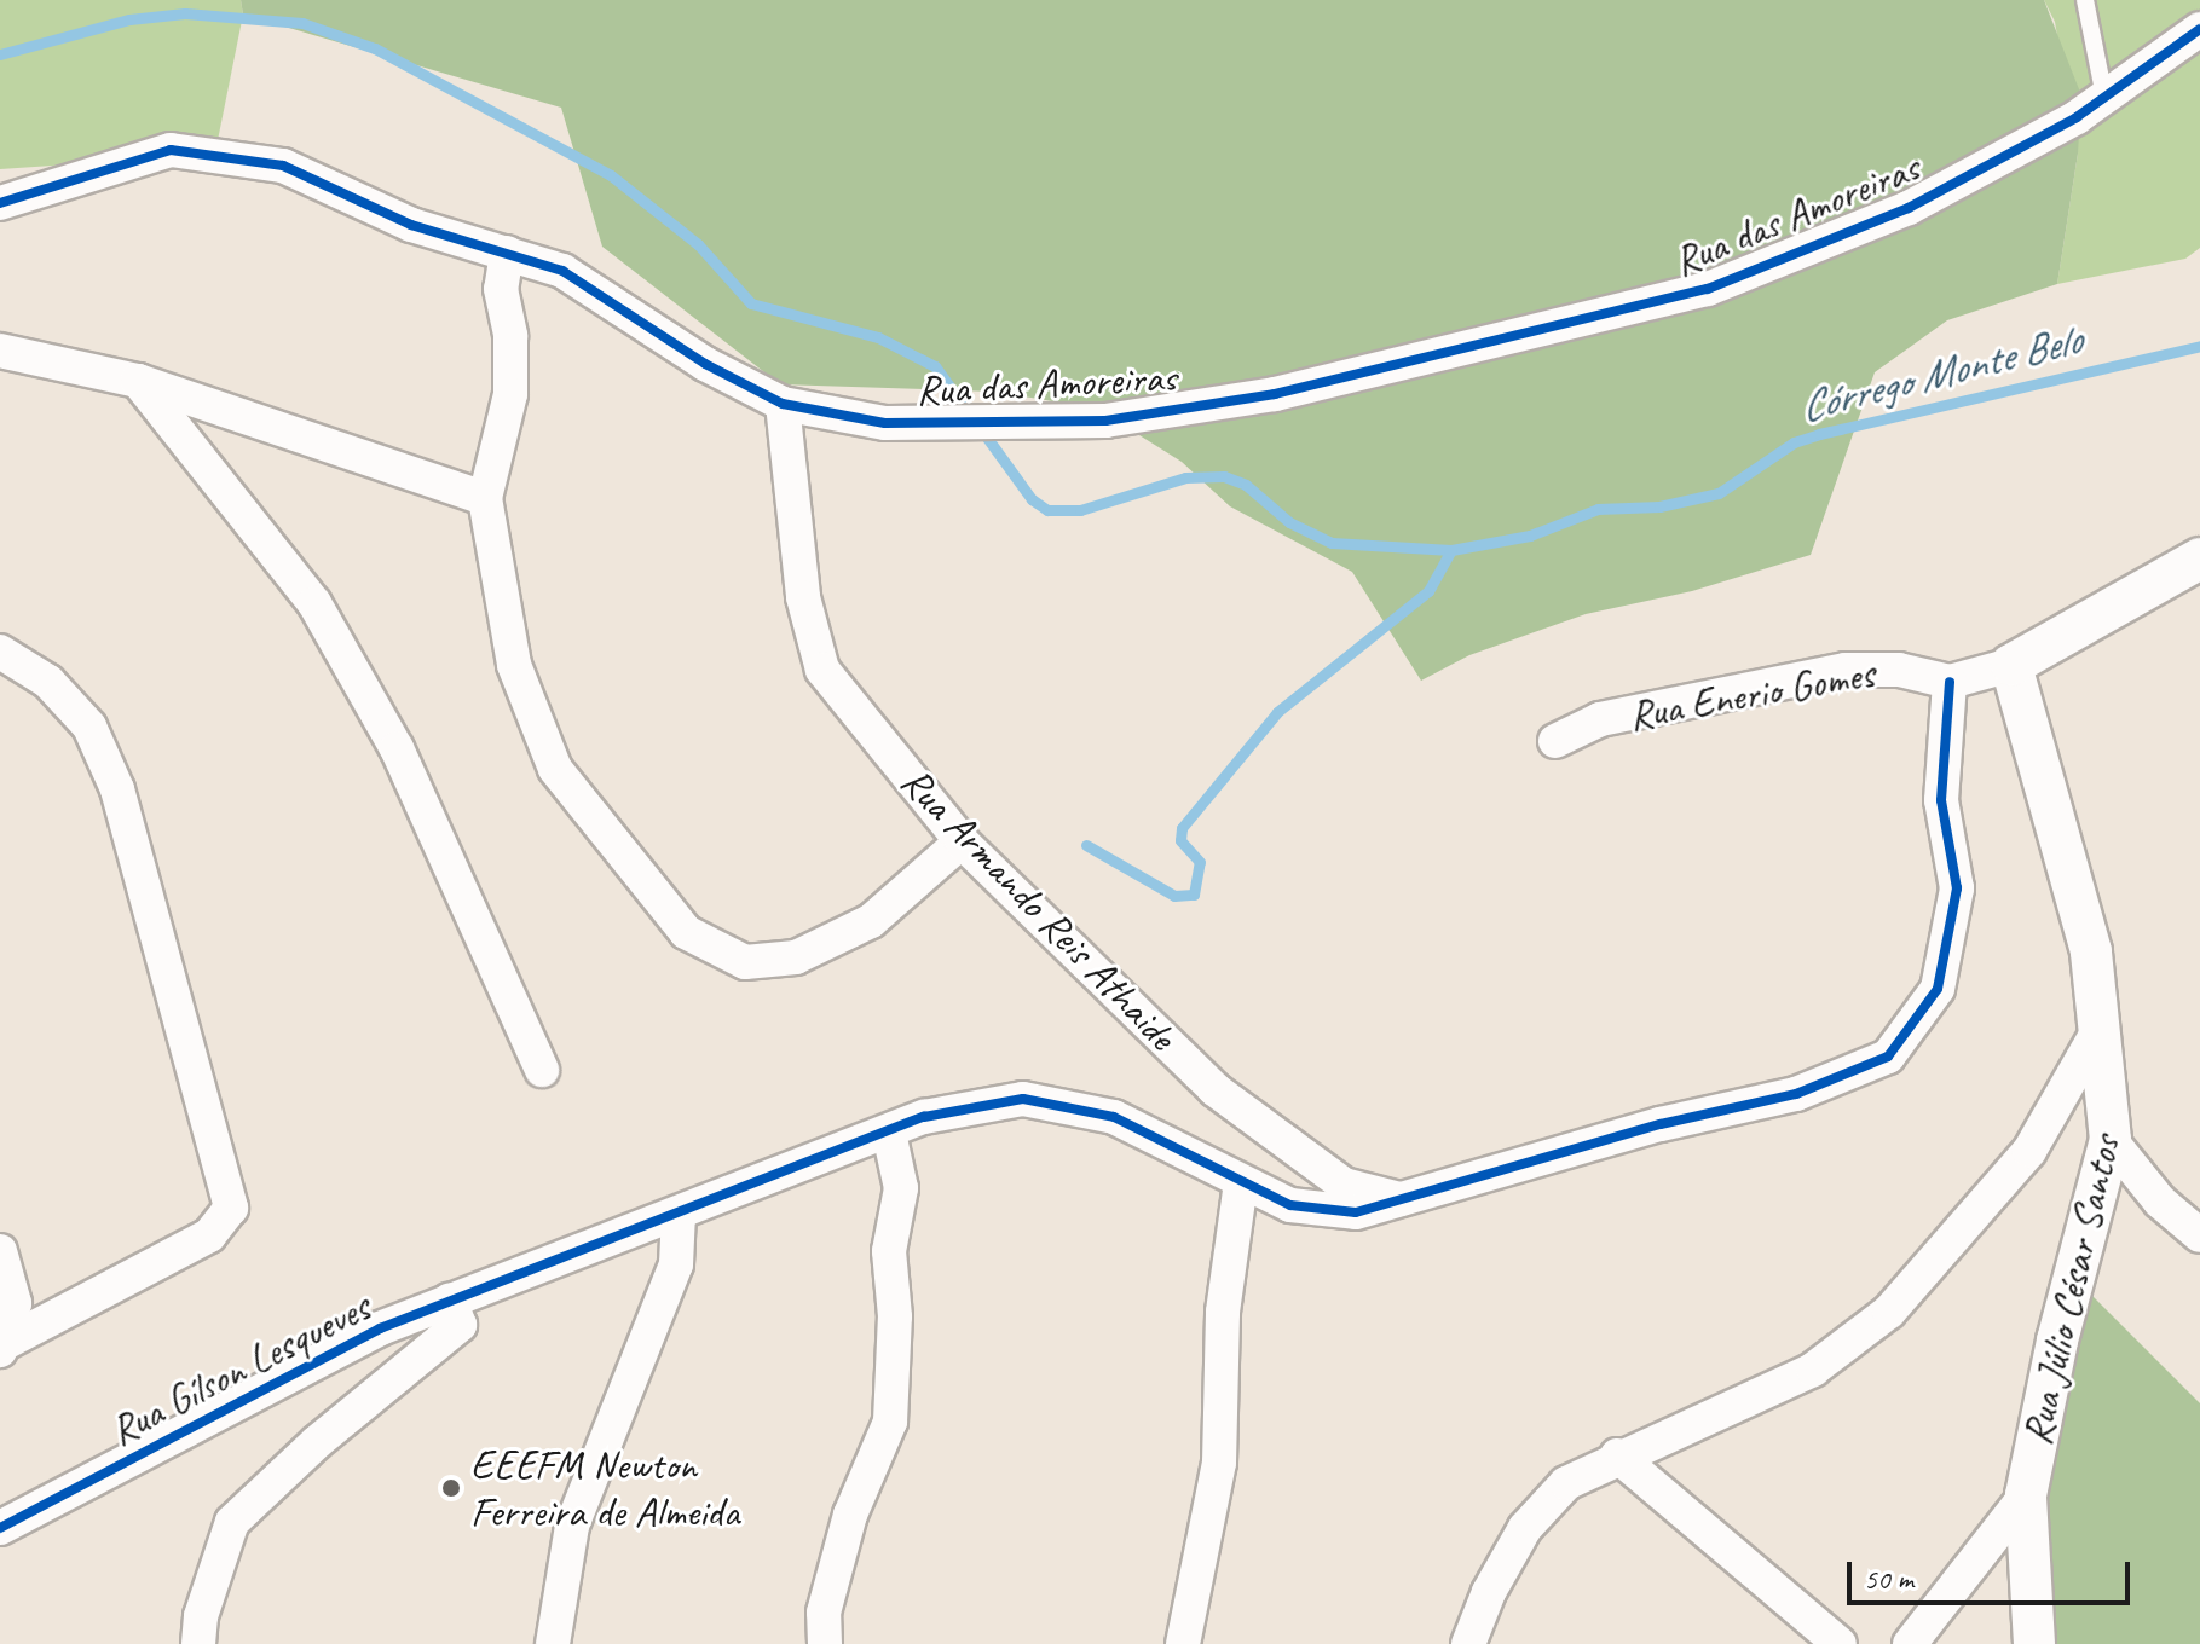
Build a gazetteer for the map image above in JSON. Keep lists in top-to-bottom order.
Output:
{
  "streets": {
    "street": [
      "Rua das Amoreiras",
      "Rua Enerio Gomes",
      "Rua Armando Reis Athaide",
      "Rua Júlio César Santos",
      "Rua Gílson Lesqueves"
    ]
  },
  "crossings": [
    ["Rua das Amoreiras", "Rua Armando Reis Athaide"],
    ["Rua Enerio Gomes", "Rua Gílson Lesqueves"],
    ["Rua Armando Reis Athaide", "Rua Gílson Lesqueves"]
  ],
  "water": ["Córrego Monte Belo"],
  "places": ["EEEFM Newton Ferreira de Almeida"],
  "scale_bar": "50 m"
}
